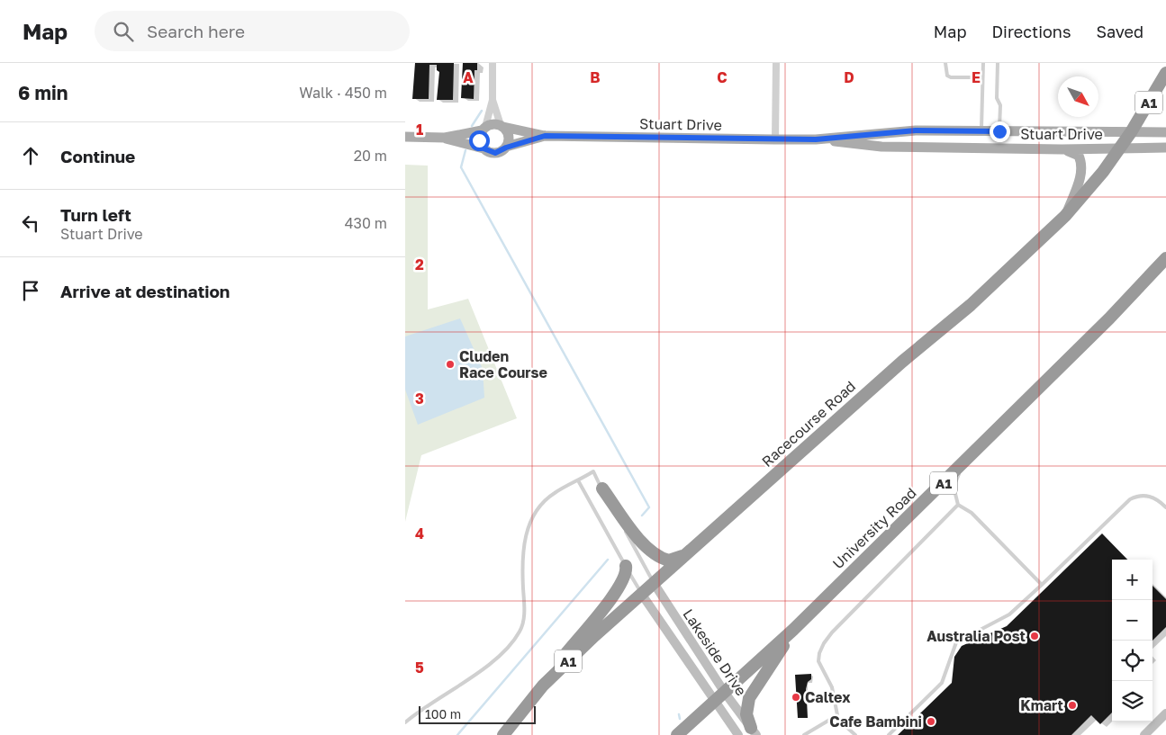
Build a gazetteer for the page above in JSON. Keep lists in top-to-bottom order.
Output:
{
  "streets": {
    "highway": ["A1", "Racecourse Road", "University Road"],
    "main road": ["Stuart Drive"],
    "street": ["Lakeside Drive"]
  },
  "crossings": [
    ["A1", "Stuart Drive"],
    ["A1", "Racecourse Road"],
    ["A1", "University Road"],
    ["A1", "Lakeside Drive"],
    ["Stuart Drive", "Racecourse Road"],
    ["Racecourse Road", "Lakeside Drive"],
    ["University Road", "Lakeside Drive"]
  ],
  "places": [
    "Cluden Race Course",
    "Australia Post",
    "Caltex",
    "Kmart",
    "Cafe Bambini"
  ],
  "scale_bar": "100 m",
  "north": "bottom right",
  "page": {
    "header": "Map",
    "search": "Search here",
    "nav": ["Map", "Directions", "Saved"],
    "heading": ["6 min", "Walk · 450 m"],
    "list": [
      ["Continue", "20 m"],
      ["Turn left", "Stuart Drive", "430 m"],
      "Arrive at destination"
    ],
    "map_buttons": ["+", "−"],
    "scale": "100 m"
  },
  "grid": {
    "columns": [
      "A",
      "B",
      "C",
      "D",
      "E"
    ],
    "rows": [
      "1",
      "2",
      "3",
      "4",
      "5"
    ]
  }
}
